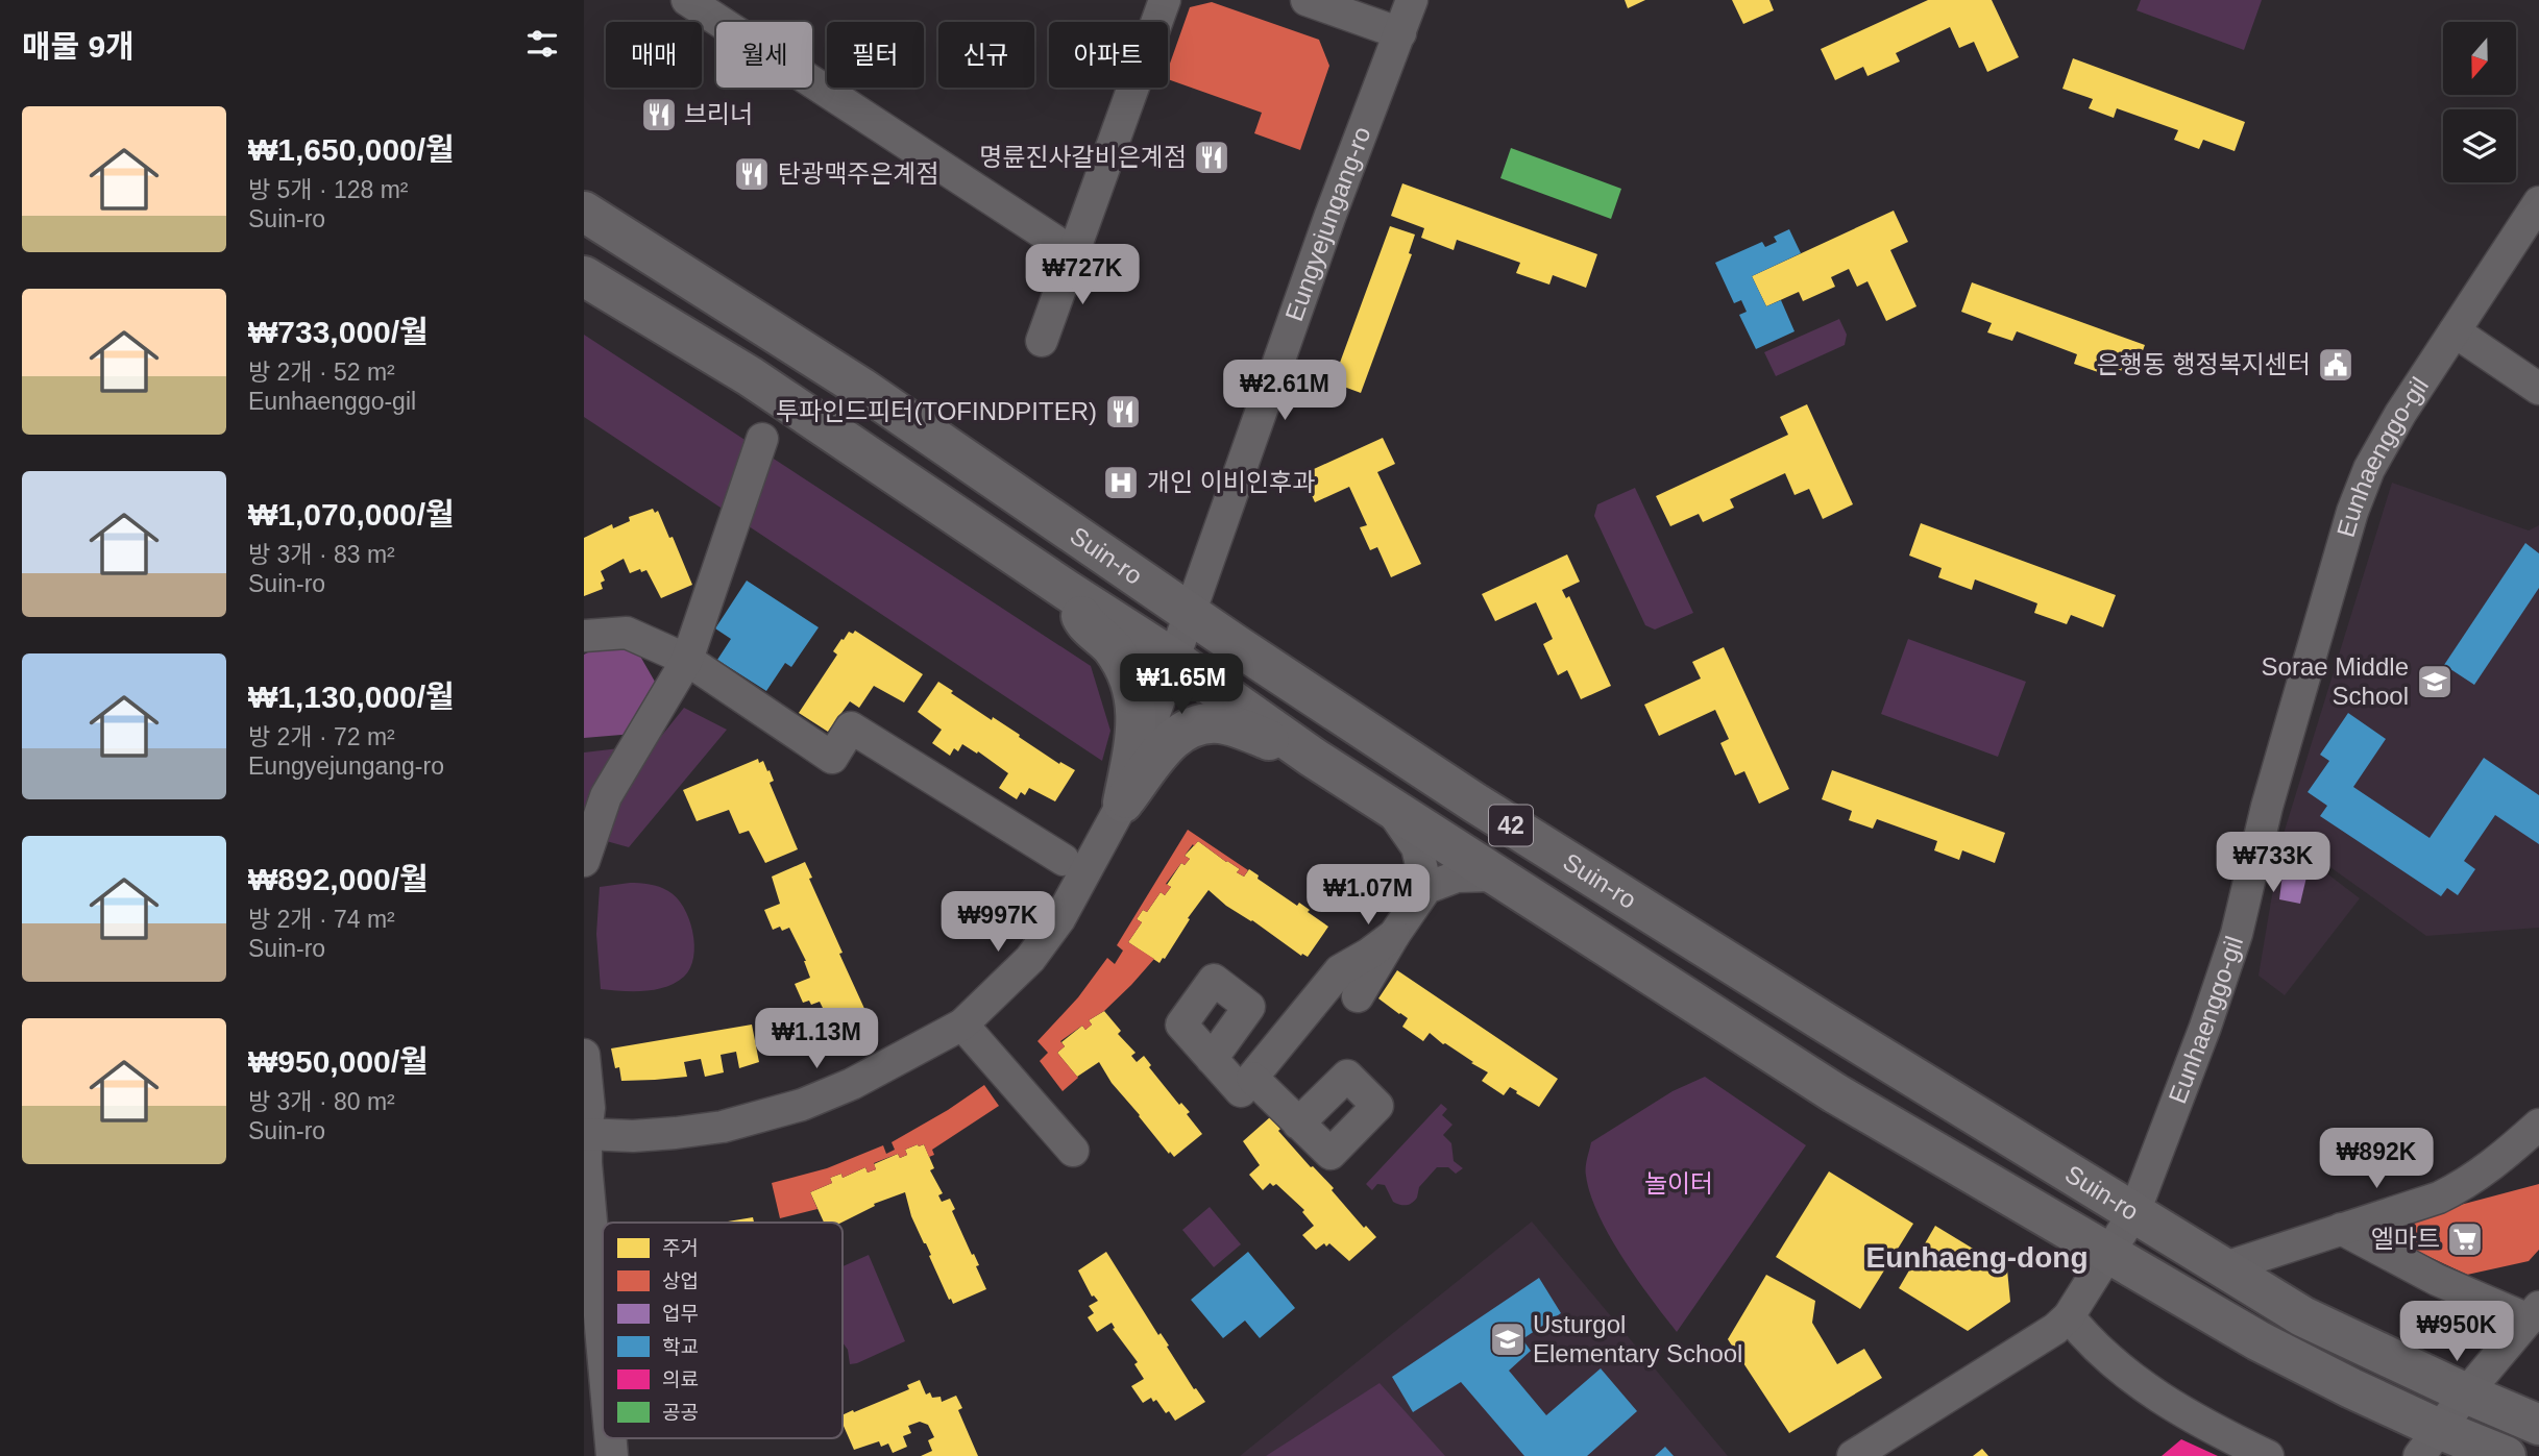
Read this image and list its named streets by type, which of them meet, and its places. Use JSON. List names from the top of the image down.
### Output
{
  "streets": {
    "main road": ["Suin-ro", "42"],
    "street": ["Eungyejungang-ro", "Eunhaenggo-gil"]
  },
  "crossings": [
    ["Eungyejungang-ro", "Suin-ro"],
    ["Eunhaenggo-gil", "Suin-ro"]
  ],
  "districts": ["Eunhaeng-dong"],
  "parks": ["놀이터"],
  "places": {
    "restaurant": [
      "브리너",
      "명륜진사갈비은계점",
      "탄광맥주은계점",
      "투파인드피터(TOFINDPITER)"
    ],
    "public building": ["은행동 행정복지센터"],
    "hospital": ["개인 이비인후과"],
    "school or university": ["Sorae Middle School", "Usturgol Elementary School"],
    "supermarket": ["엘마트"]
  },
  "legend": [
    "주거",
    "상업",
    "업무",
    "학교",
    "의료",
    "공공"
  ],
  "north": "bottom",
  "page": {
    "heading": "매물 9개",
    "chip": [
      "매매",
      "월세",
      "필터",
      "신규",
      "아파트"
    ],
    "list": [
      {
        "name": "₩1,650,000/월",
        "note": "방 5개 · 128 m² · Suin-ro"
      },
      {
        "name": "₩733,000/월",
        "note": "방 2개 · 52 m² · Eunhaenggo-gil"
      },
      {
        "name": "₩1,070,000/월",
        "note": "방 3개 · 83 m² · Suin-ro"
      },
      {
        "name": "₩1,130,000/월",
        "note": "방 2개 · 72 m² · Eungyejungang-ro"
      },
      {
        "name": "₩892,000/월",
        "note": "방 2개 · 74 m² · Suin-ro"
      },
      {
        "name": "₩950,000/월",
        "note": "방 3개 · 80 m² · Suin-ro"
      }
    ],
    "price": [
      "₩727K",
      "₩2.61M",
      "₩1.65M",
      "₩733K",
      "₩1.07M",
      "₩997K",
      "₩1.13M",
      "₩892K",
      "₩950K"
    ]
  }
}
